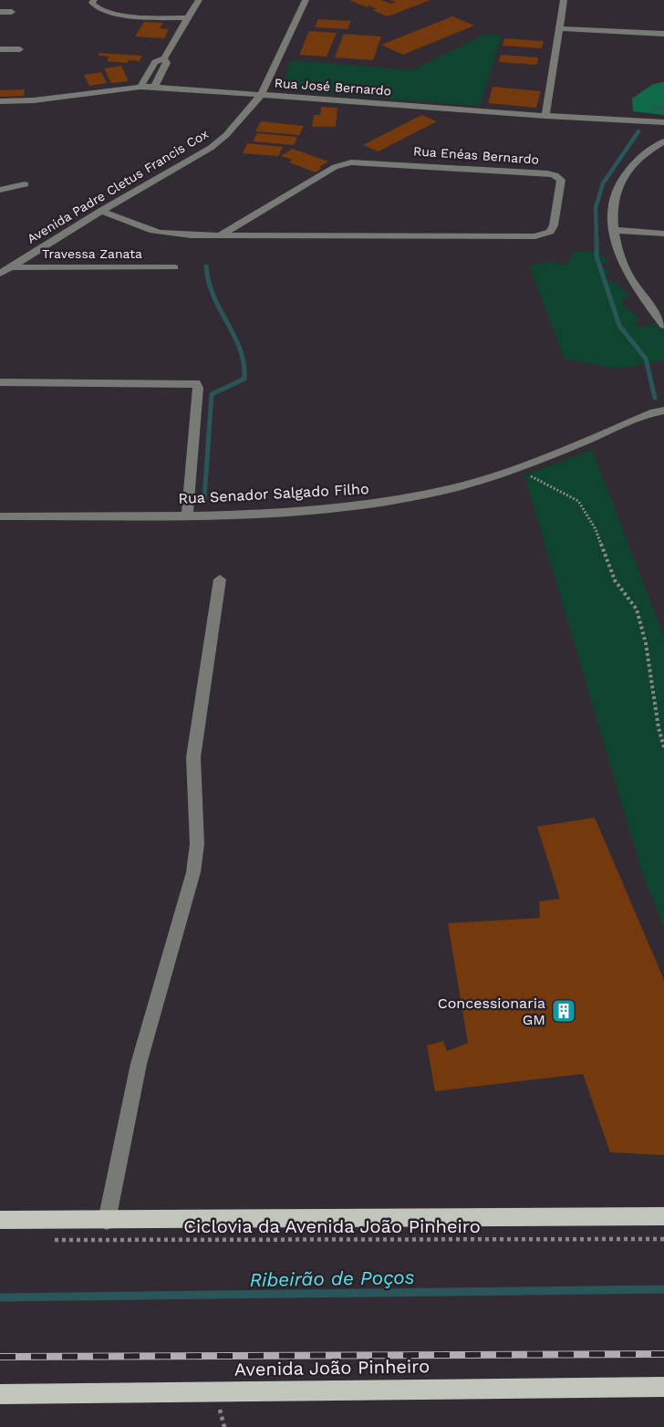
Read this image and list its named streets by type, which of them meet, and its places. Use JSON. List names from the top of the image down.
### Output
{
  "streets": {
    "main road": ["Avenida João Pinheiro"],
    "street": [
      "Rua José Bernardo",
      "Rua Enéas Bernardo",
      "Avenida Padre Cletus Francis Cox",
      "Travessa Zanata",
      "Rua Senador Salgado Filho"
    ],
    "path": ["Ciclovia da Avenida João Pinheiro"]
  },
  "crossings": [
    ["Rua José Bernardo", "Avenida Padre Cletus Francis Cox"],
    ["Rua Enéas Bernardo", "Avenida Padre Cletus Francis Cox"],
    ["Avenida Padre Cletus Francis Cox", "Travessa Zanata"]
  ],
  "water": ["Ribeirão de Poços"],
  "places": {
    "building": ["Concessionaria GM"]
  }
}
